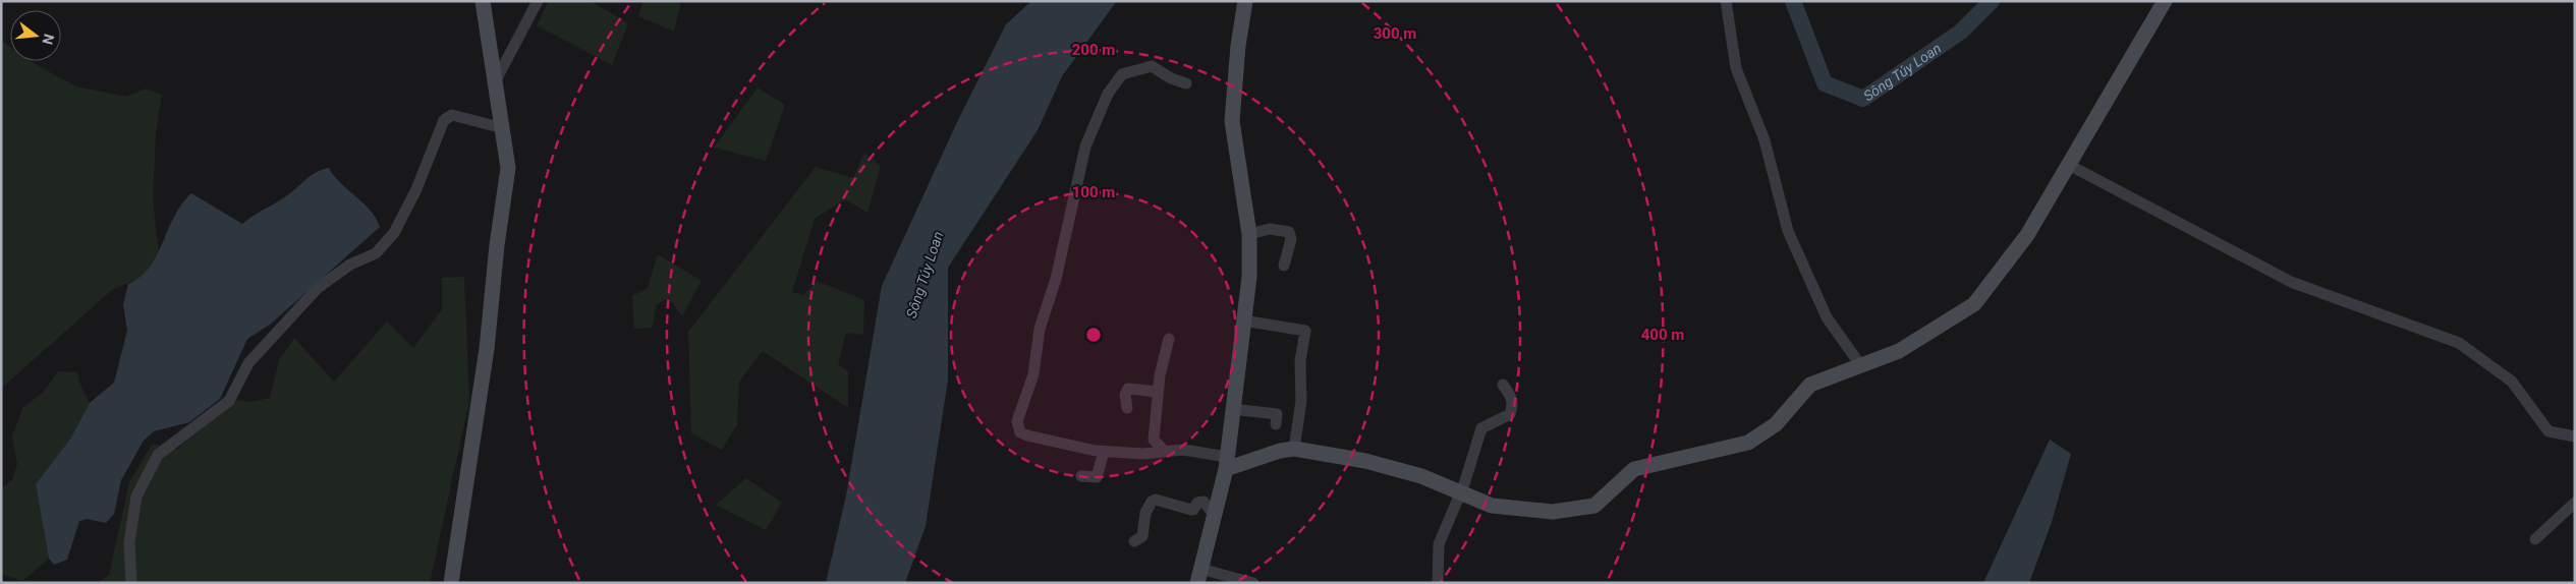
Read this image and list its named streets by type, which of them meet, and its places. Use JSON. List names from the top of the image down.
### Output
{
  "water": ["Sông Túy Loan"],
  "north": "right",
  "rings": [
    "300 m",
    "200 m",
    "100 m",
    "400 m"
  ]
}
